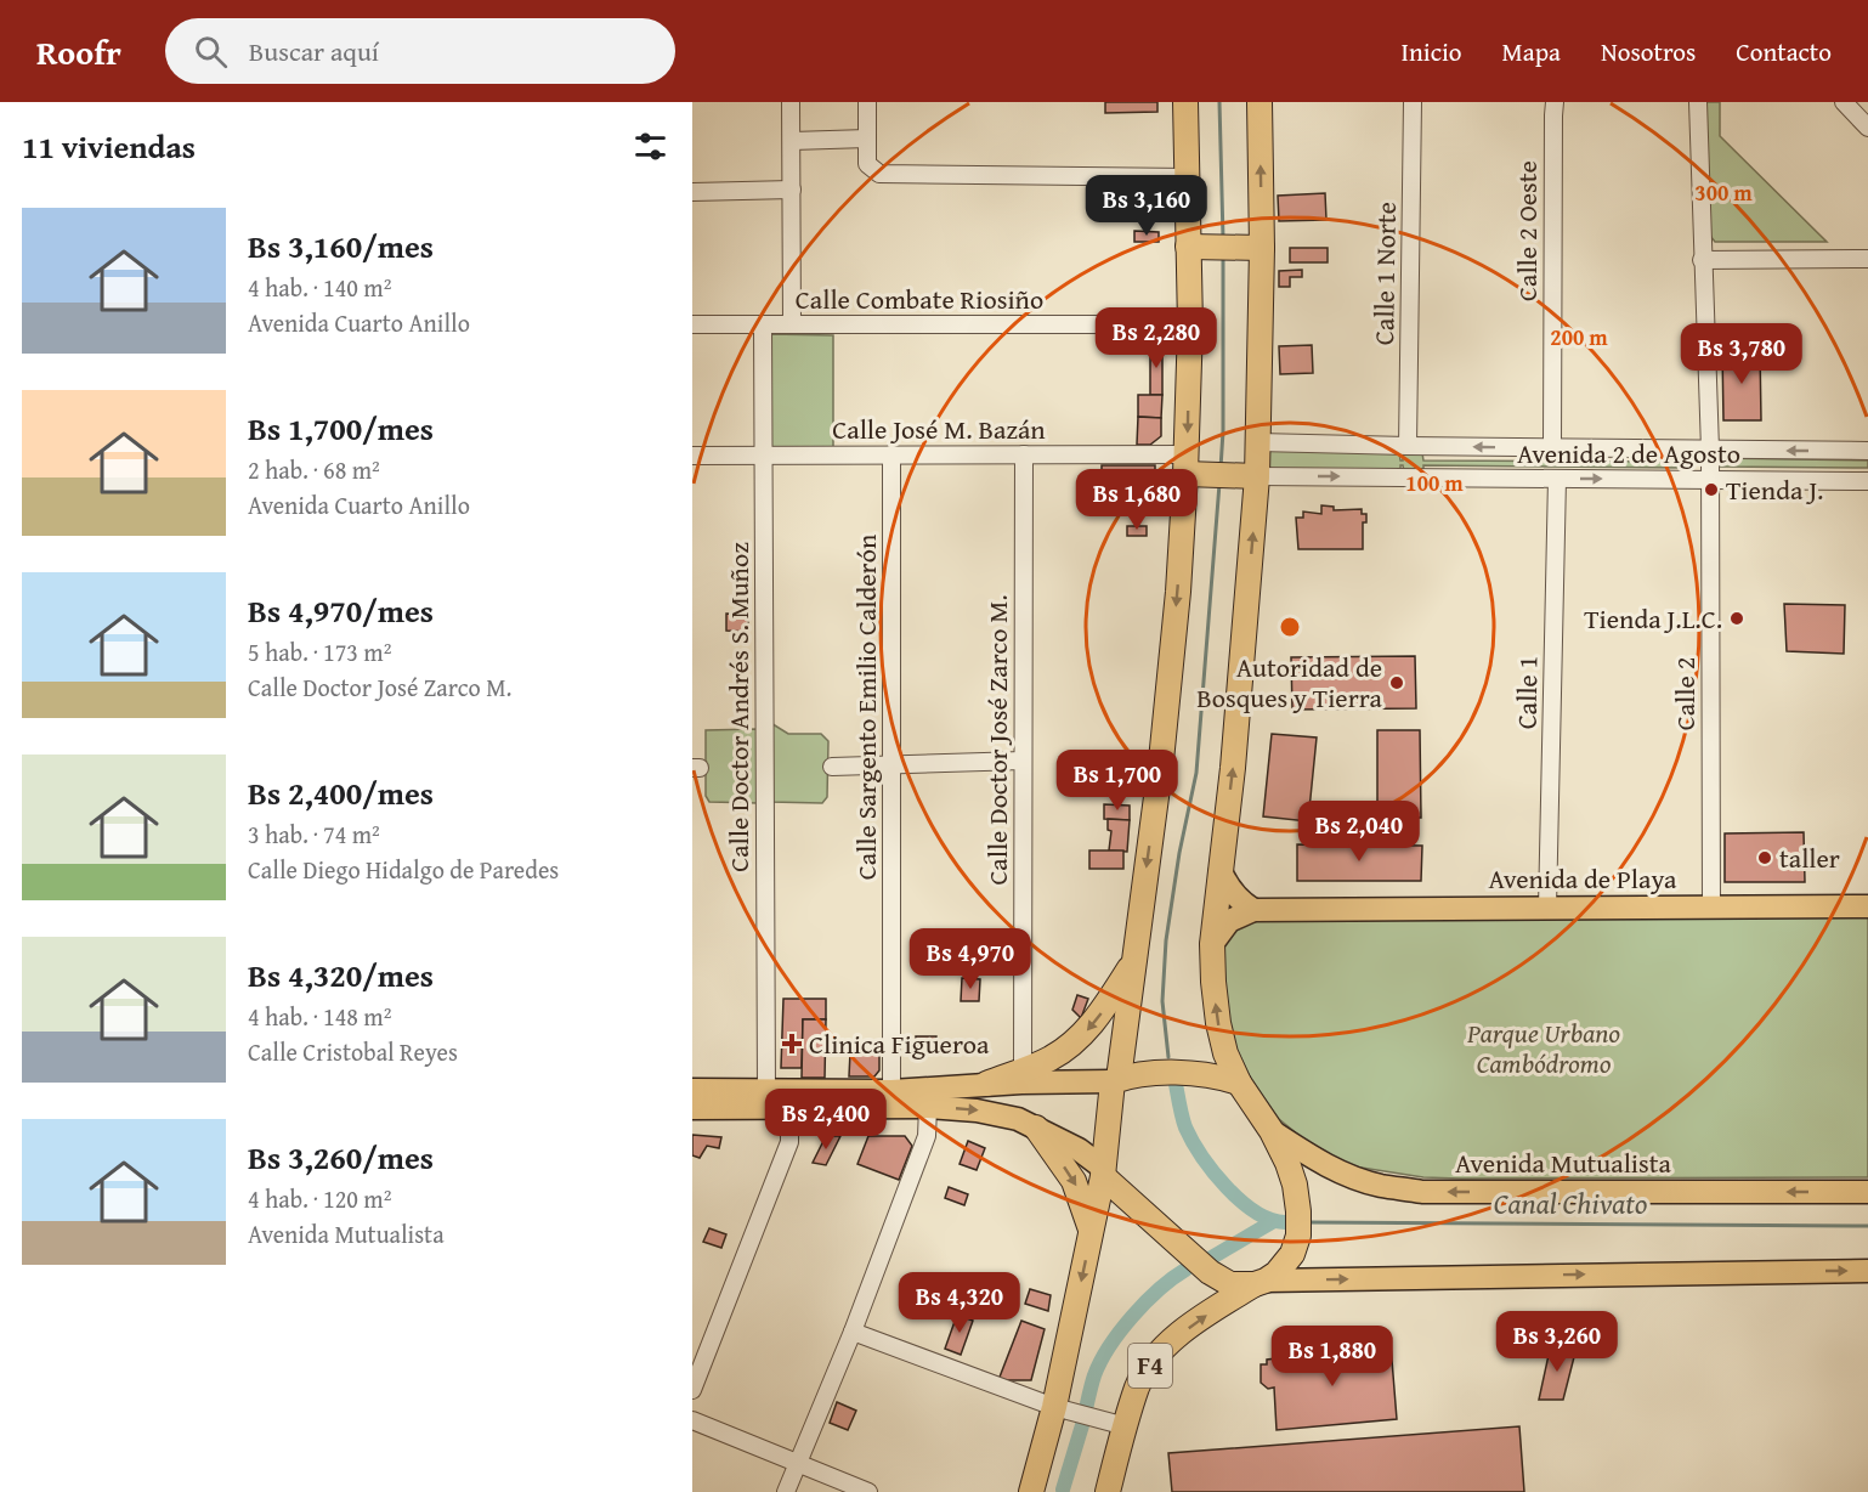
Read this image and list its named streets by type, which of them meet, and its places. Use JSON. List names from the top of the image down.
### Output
{
  "streets": {
    "highway": ["F4"],
    "main road": ["Avenida de Playa", "Avenida Mutualista"],
    "street": [
      "Calle 2 Oeste",
      "Calle 1 Norte",
      "Calle Combate Riosiño",
      "Calle José M. Bazán",
      "Avenida 2 de Agosto",
      "Calle 1",
      "Calle 2",
      "Calle Doctor Andrés S. Muñoz",
      "Calle Sargento Emilio Calderón",
      "Calle Doctor José Zarco M."
    ]
  },
  "crossings": [
    ["Calle 2 Oeste", "Avenida 2 de Agosto"],
    ["Calle 1 Norte", "Avenida 2 de Agosto"],
    ["Calle Combate Riosiño", "Calle Doctor Andrés S. Muñoz"],
    ["Calle José M. Bazán", "Calle Doctor Andrés S. Muñoz"],
    ["Calle José M. Bazán", "Calle Sargento Emilio Calderón"],
    ["Calle José M. Bazán", "Calle Doctor José Zarco M."],
    ["Avenida 2 de Agosto", "Calle 1"],
    ["Avenida 2 de Agosto", "Calle 2"],
    ["Avenida 2 de Agosto", "F4"],
    ["Calle 1", "Avenida de Playa"],
    ["Calle 2", "Avenida de Playa"],
    ["Avenida Mutualista", "F4"]
  ],
  "water": ["Canal Chivato"],
  "parks": ["Parque Urbano Cambódromo"],
  "places": {
    "other": [
      "Tienda J.",
      "Tienda J.L.C.",
      "Autoridad de Bosques y Tierra",
      "taller"
    ],
    "health": ["Clinica Figueroa"]
  },
  "page": {
    "header": "Roofr",
    "search": "Buscar aquí",
    "nav": [
      "Inicio",
      "Mapa",
      "Nosotros",
      "Contacto"
    ],
    "heading": "11 viviendas",
    "price": [
      "Bs 3,160",
      "Bs 2,280",
      "Bs 3,780",
      "Bs 1,680",
      "Bs 1,700",
      "Bs 2,040",
      "Bs 4,970",
      "Bs 2,400",
      "Bs 4,320",
      "Bs 3,260",
      "Bs 1,880"
    ],
    "list": [
      {
        "name": "Bs 3,160/mes",
        "note": "4 hab. · 140 m² · Avenida Cuarto Anillo"
      },
      {
        "name": "Bs 1,700/mes",
        "note": "2 hab. · 68 m² · Avenida Cuarto Anillo"
      },
      {
        "name": "Bs 4,970/mes",
        "note": "5 hab. · 173 m² · Calle Doctor José Zarco M."
      },
      {
        "name": "Bs 2,400/mes",
        "note": "3 hab. · 74 m² · Calle Diego Hidalgo de Paredes"
      },
      {
        "name": "Bs 4,320/mes",
        "note": "4 hab. · 148 m² · Calle Cristobal Reyes"
      },
      {
        "name": "Bs 3,260/mes",
        "note": "4 hab. · 120 m² · Avenida Mutualista"
      }
    ]
  },
  "rings": ["300 m", "200 m", "100 m"]
}
